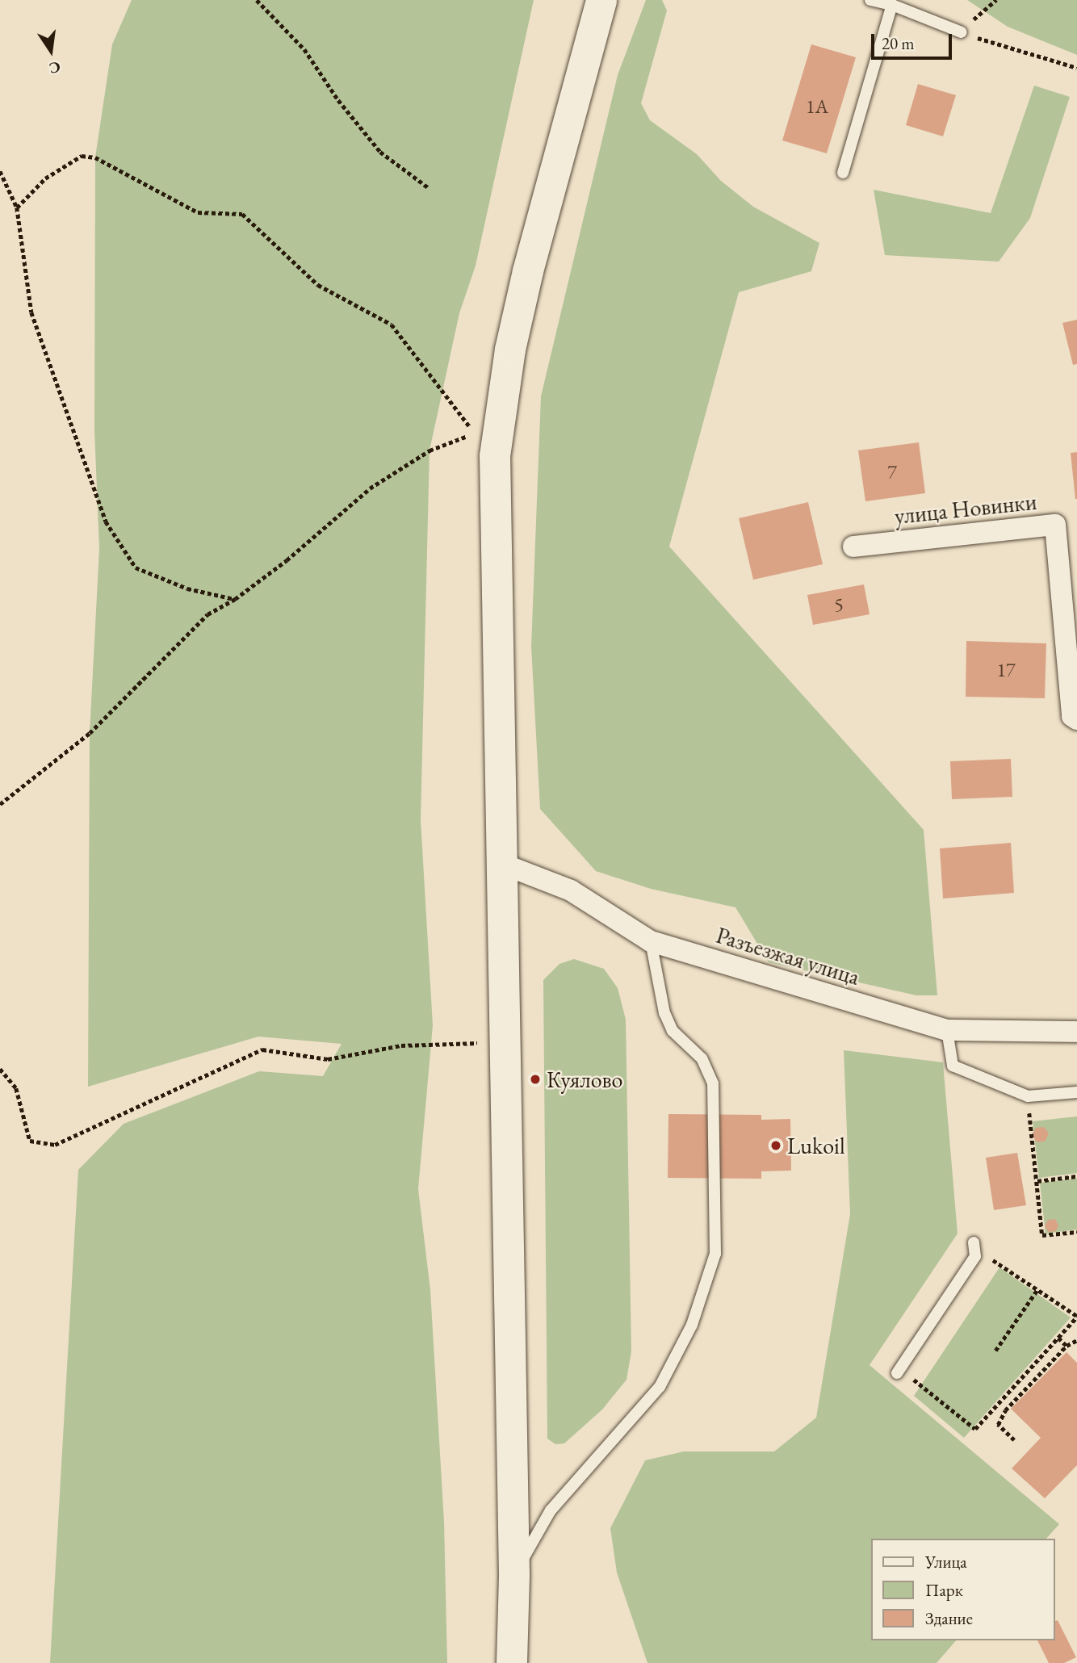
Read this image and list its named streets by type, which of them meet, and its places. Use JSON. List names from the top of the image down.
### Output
{
  "streets": {
    "street": ["улица Новинки", "Разъезжая улица"]
  },
  "places": ["Куялово", "Lukoil"],
  "house_numbers": [
    "1А",
    "7",
    "5",
    "17"
  ],
  "legend": ["Улица", "Парк", "Здание"],
  "scale_bar": "20 m",
  "north": "bottom"
}
